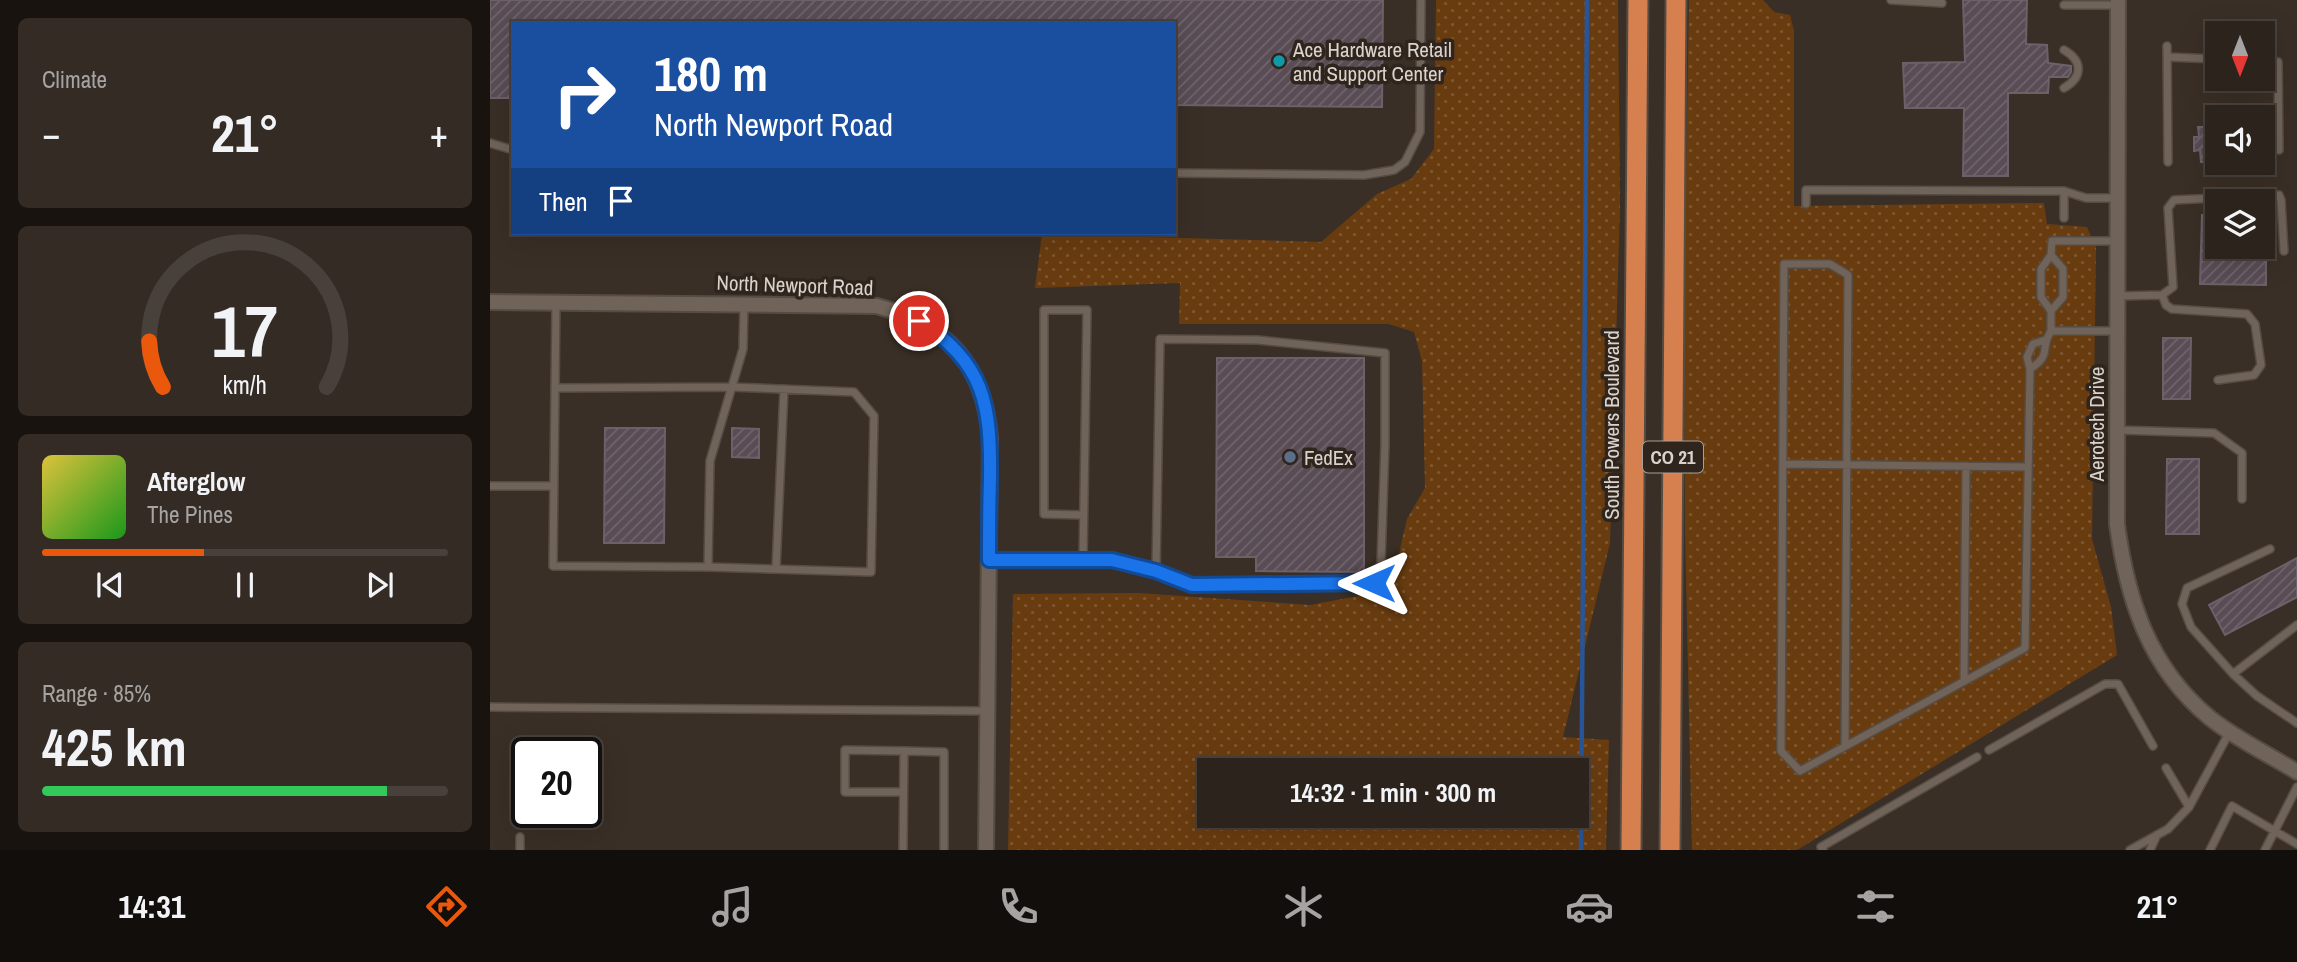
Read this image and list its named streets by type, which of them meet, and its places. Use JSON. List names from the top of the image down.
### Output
{
  "streets": {
    "highway": ["South Powers Boulevard", "CO 21"],
    "street": ["North Newport Road", "Aerotech Drive"]
  },
  "places": ["Ace Hardware Retail and Support Center", "FedEx"],
  "north": "bottom",
  "page": {
    "tile": [
      "Climate",
      ["Range · 85%", "425 km"]
    ],
    "turn": ["180 m", "North Newport Road"],
    "heat": ["−", "21°", "+"],
    "then": "Then",
    "song": ["Afterglow", "The Pines"],
    "limit": "20",
    "trip": "14:32 · 1 min · 300 m",
    "tabs": ["14:31", "21°"],
    "gauge": ["17", "km/h"]
  }
}
